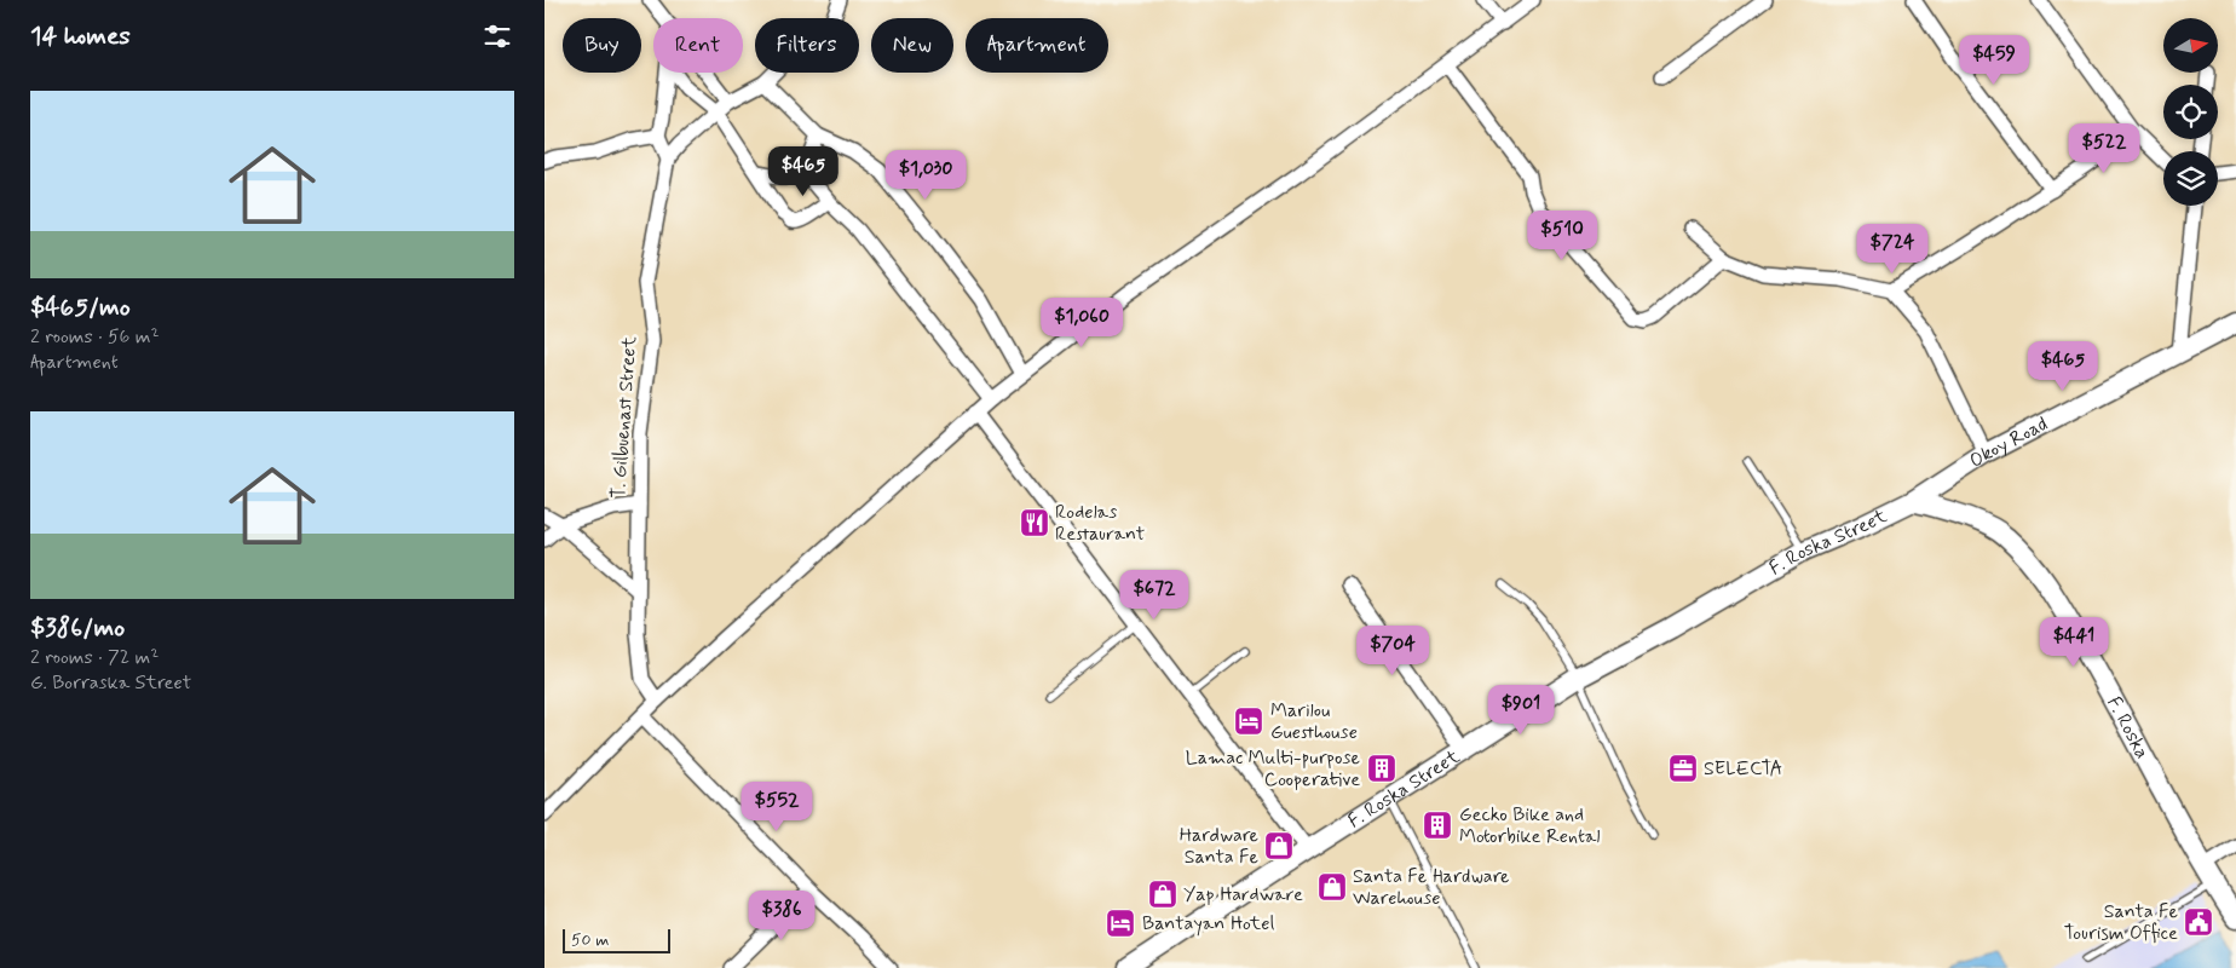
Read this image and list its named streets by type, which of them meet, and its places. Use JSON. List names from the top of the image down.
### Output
{
  "streets": {
    "main road": ["Okoy Road", "F. Roska Street", "F. Roska"],
    "street": ["T. Gilbuenast Street"]
  },
  "crossings": [
    ["Okoy Road", "F. Roska Street"],
    ["Okoy Road", "F. Roska"],
    ["F. Roska Street", "F. Roska"]
  ],
  "places": {
    "restaurant": ["Rodelas Restaurant"],
    "hotel": ["Marilou Guesthouse", "Bantayan Hotel"],
    "building": ["Lamac Multi-purpose Cooperative", "Gecko Bike and Motorbike Rental"],
    "office": ["SELECTA"],
    "shop": ["Hardware Santa Fe", "Santa Fe Hardware Warehouse", "Yap Hardware"],
    "public building": ["Santa Fe Tourism Office"]
  },
  "scale_bar": "50 m",
  "north": "right",
  "page": {
    "heading": "14 homes",
    "chip": [
      "Buy",
      "Rent",
      "Filters",
      "New",
      "Apartment"
    ],
    "price": [
      "$459",
      "$522",
      "$465",
      "$1,030",
      "$510",
      "$724",
      "$1,060",
      "$465",
      "$672",
      "$441",
      "$704",
      "$901",
      "$552",
      "$386"
    ],
    "list": [
      {
        "name": "$465/mo",
        "note": "2 rooms · 56 m² · Apartment"
      },
      {
        "name": "$386/mo",
        "note": "2 rooms · 72 m² · G. Borraska Street"
      }
    ],
    "scale": "50 m"
  }
}
